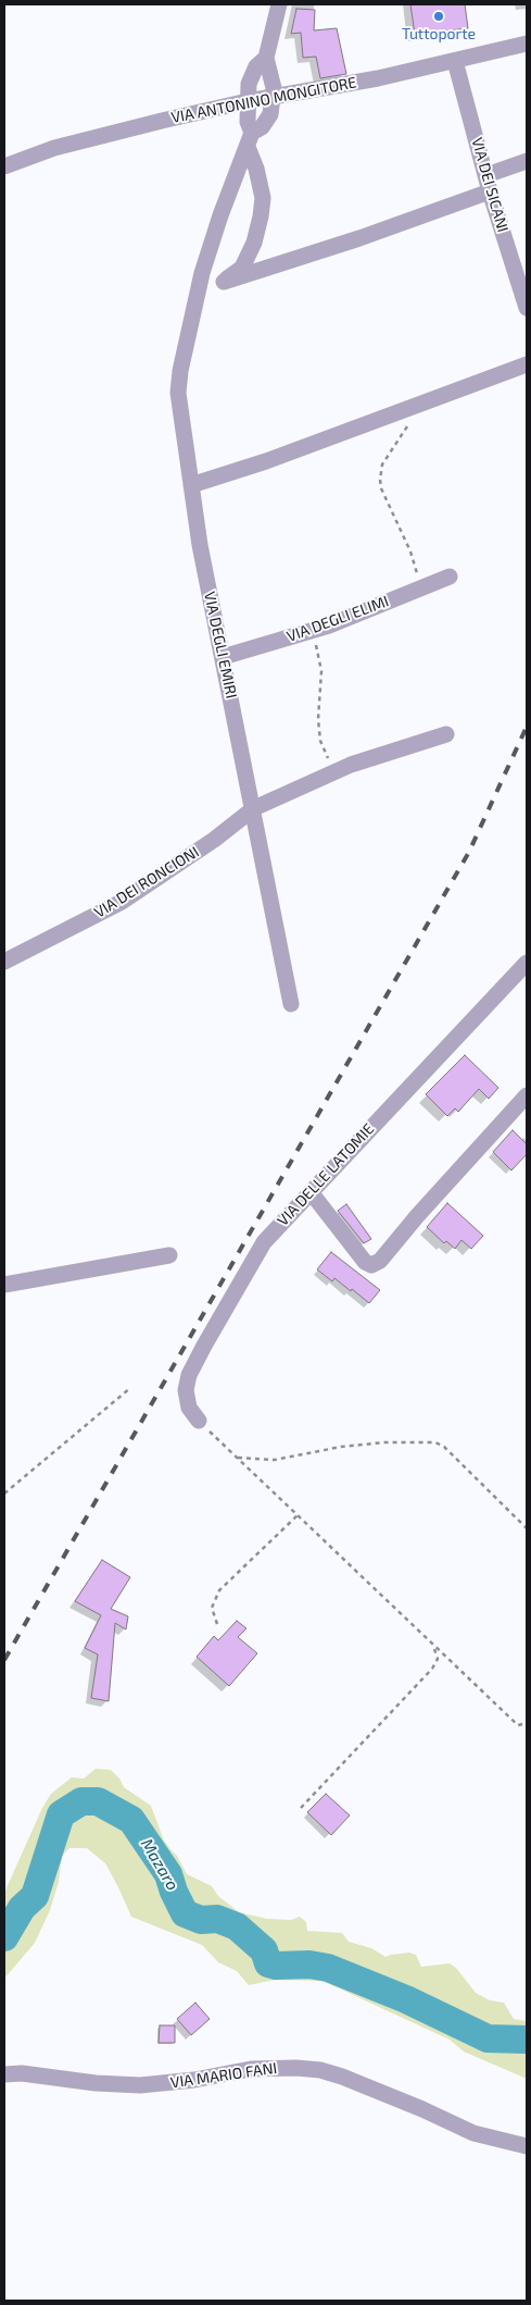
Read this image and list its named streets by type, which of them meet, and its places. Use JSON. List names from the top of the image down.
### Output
{
  "streets": {
    "street": [
      "VIA ANTONINO MONGITORE",
      "VIA DEI SICANI",
      "VIA DEGLI ELIMI",
      "VIA DEGLI EMIRI",
      "VIA DEI RONCIONI",
      "VIA DELLE LATOMIE",
      "VIA MARIO FANI"
    ]
  },
  "crossings": [
    ["VIA ANTONINO MONGITORE", "VIA DEI SICANI"],
    ["VIA ANTONINO MONGITORE", "VIA DEGLI EMIRI"],
    ["VIA DEGLI ELIMI", "VIA DEGLI EMIRI"],
    ["VIA DEGLI EMIRI", "VIA DEI RONCIONI"]
  ],
  "water": ["Mazaro"],
  "places": ["Tuttoporte"]
}
